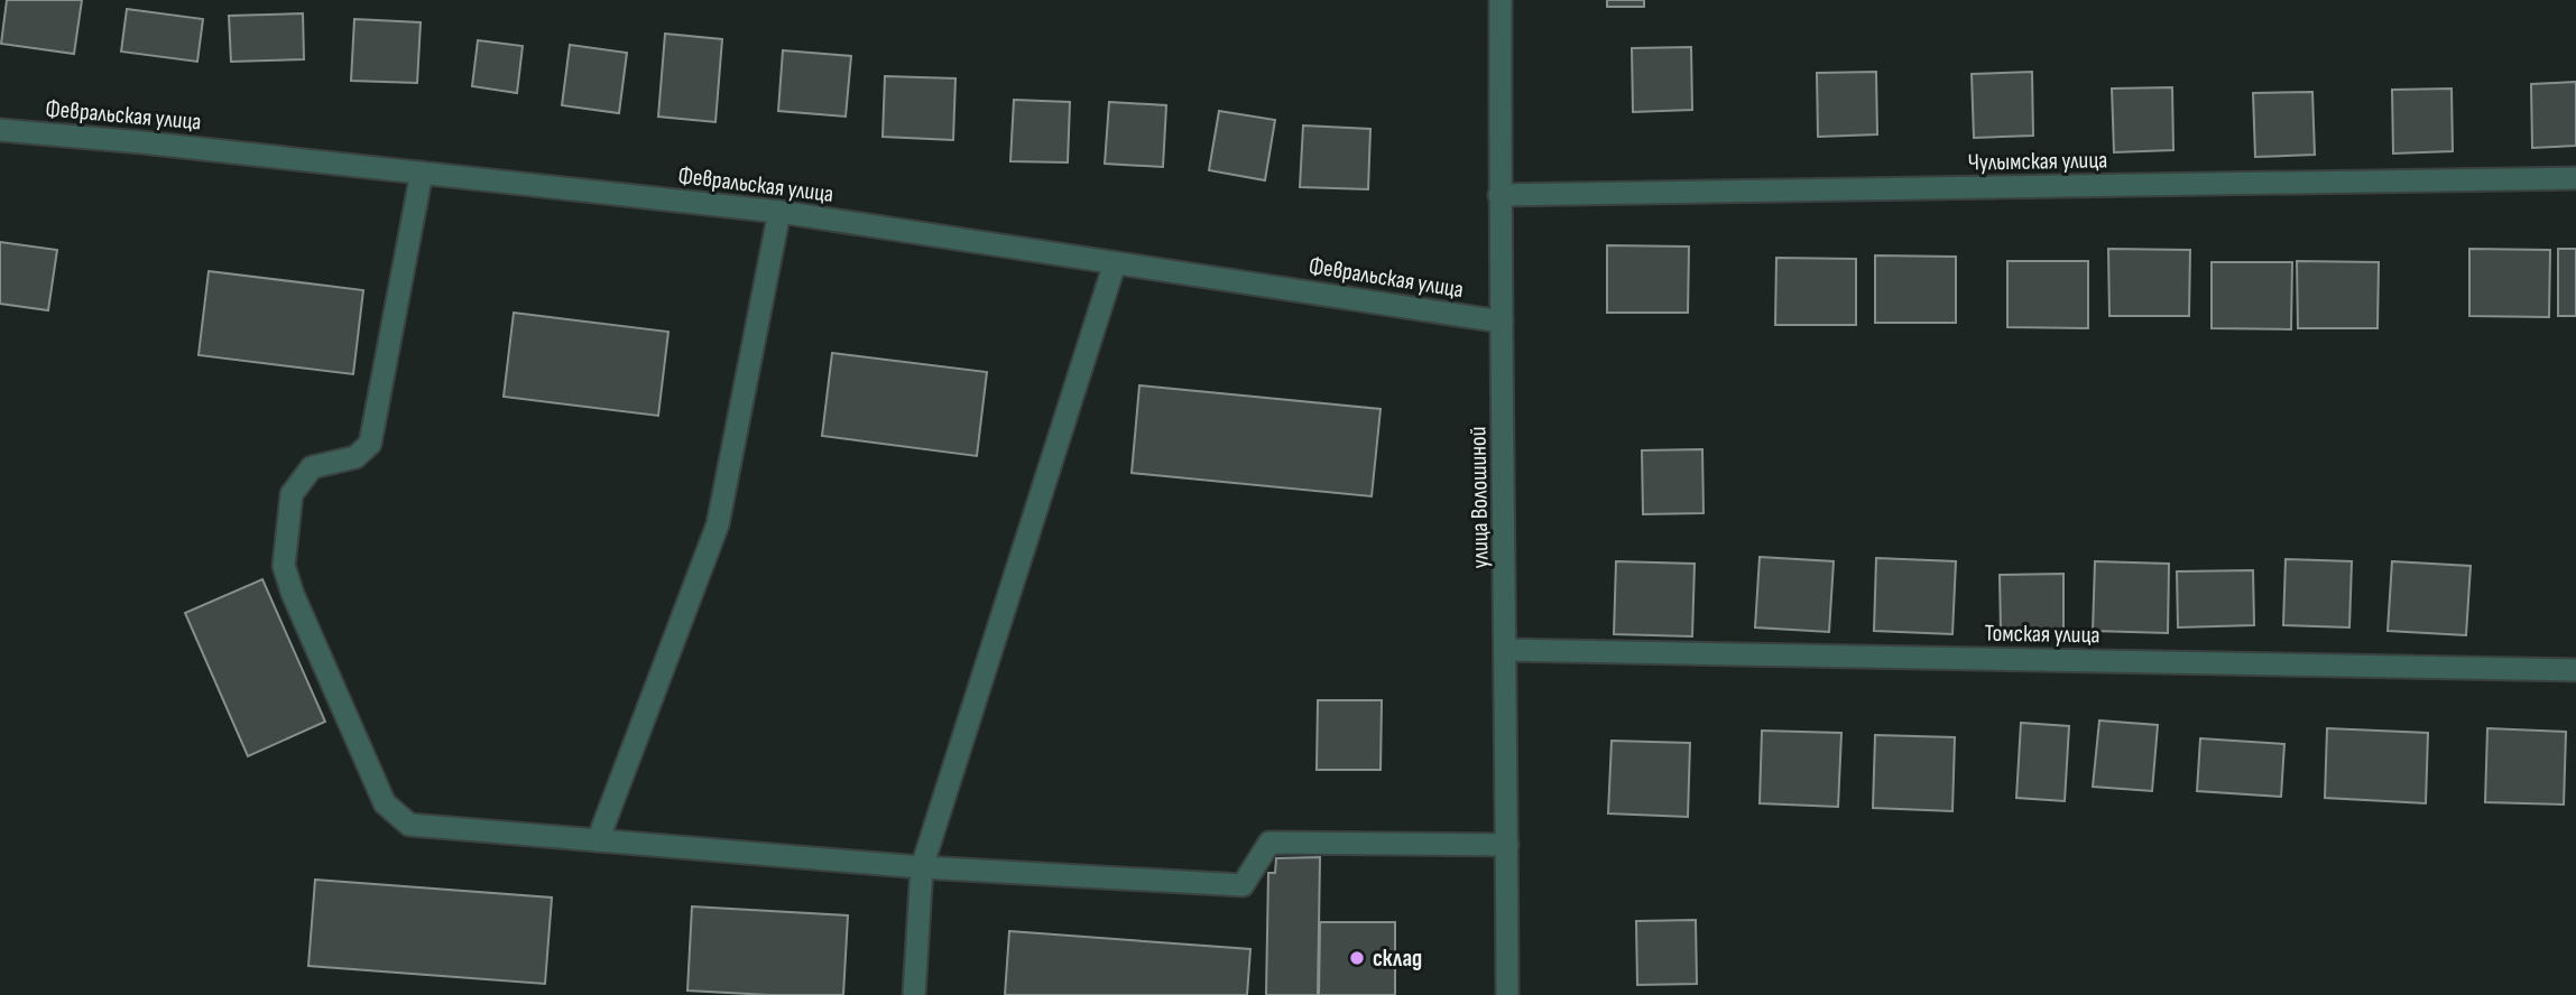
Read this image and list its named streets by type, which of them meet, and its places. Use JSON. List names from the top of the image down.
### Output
{
  "streets": {
    "street": [
      "Февральская улица",
      "Чулымская улица",
      "улица Волошиной",
      "Томская улица"
    ]
  },
  "crossings": [
    ["Февральская улица", "улица Волошиной"],
    ["Чулымская улица", "улица Волошиной"],
    ["улица Волошиной", "Томская улица"]
  ],
  "places": ["склад"]
}
